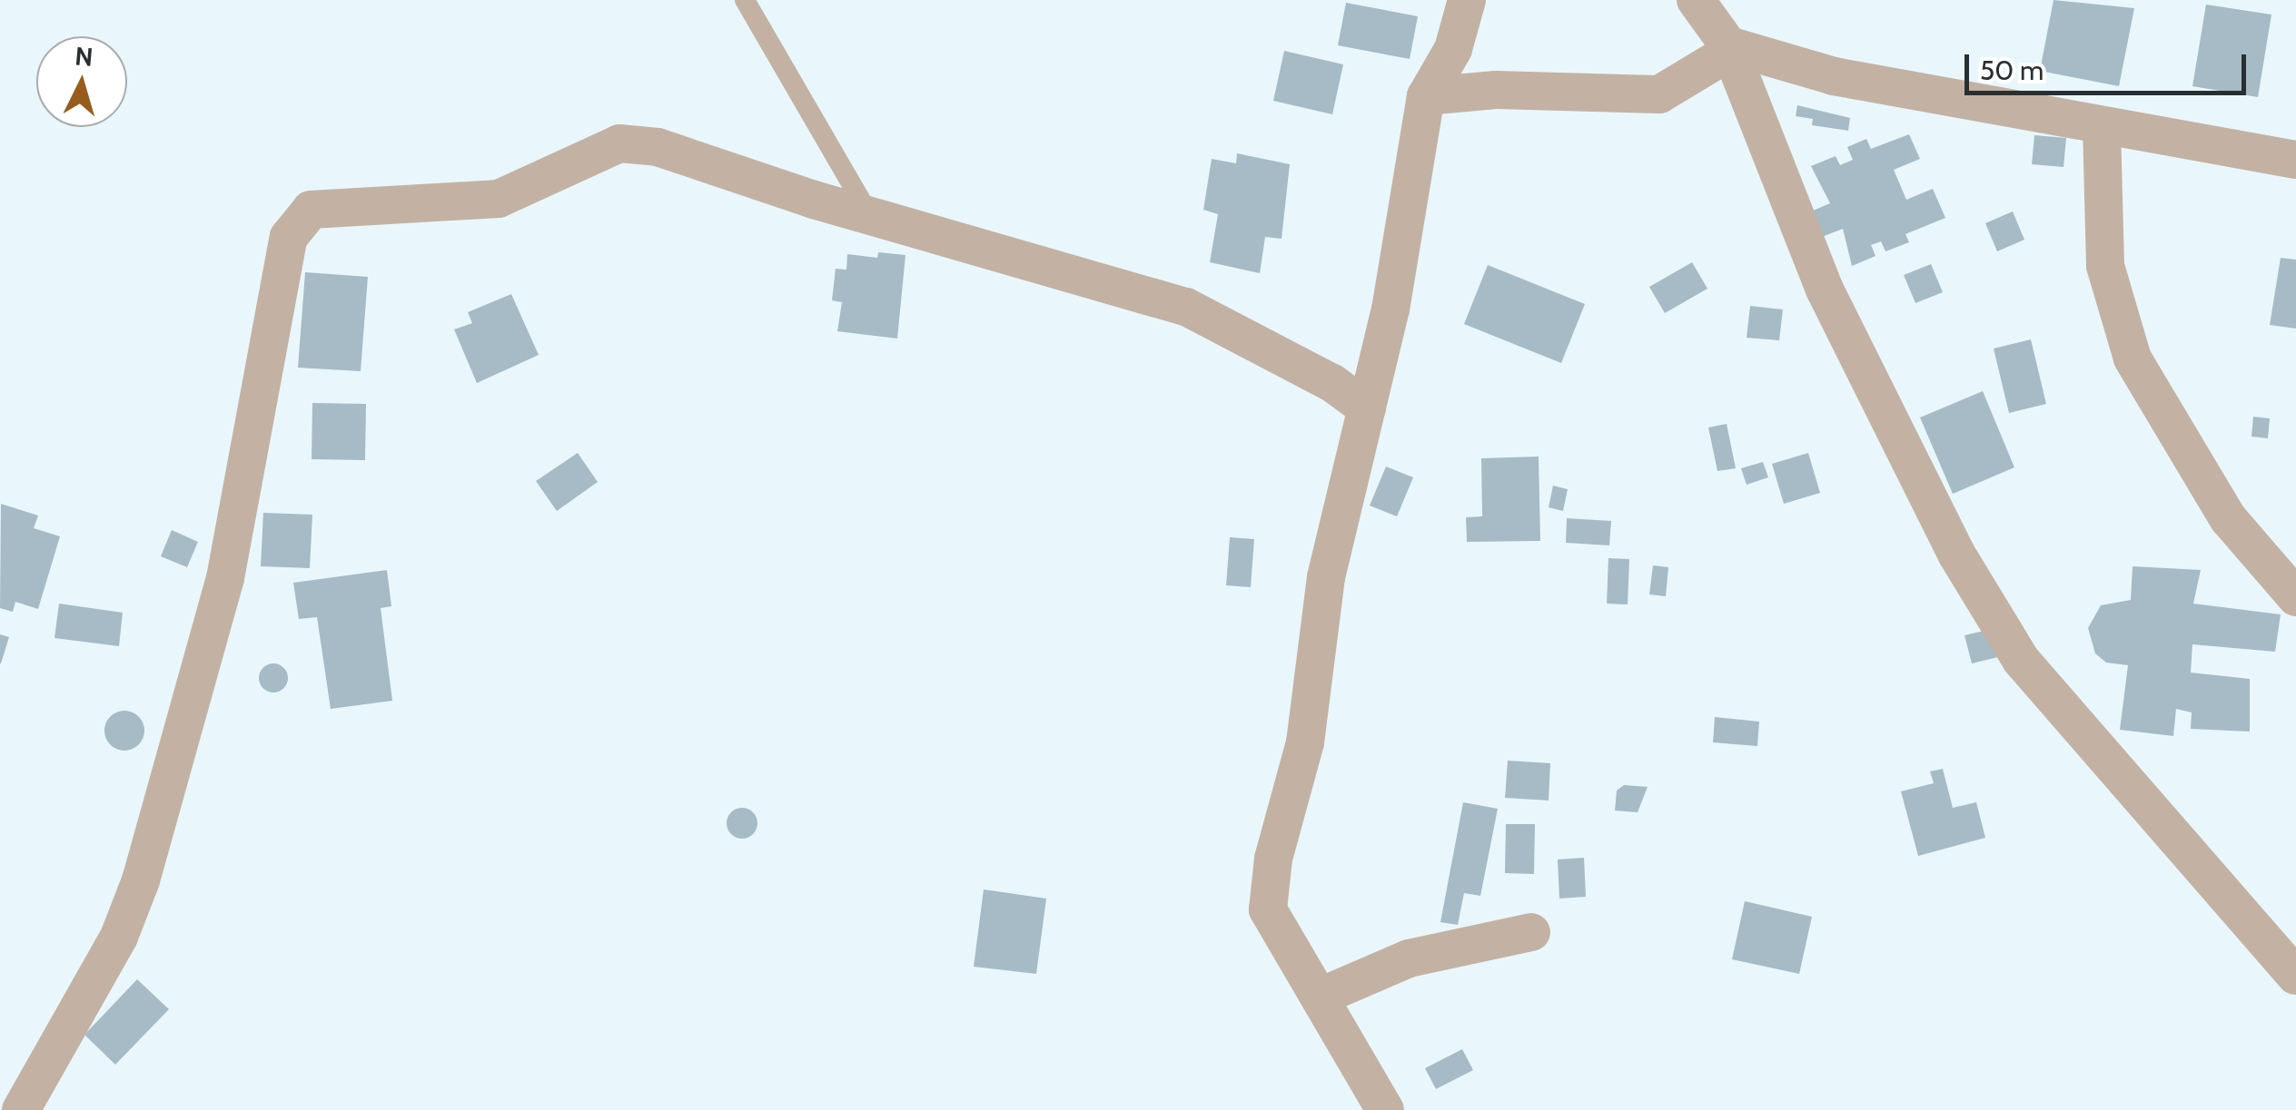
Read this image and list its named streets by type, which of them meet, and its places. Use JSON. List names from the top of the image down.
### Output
{
  "scale_bar": "50 m",
  "north": "top"
}
